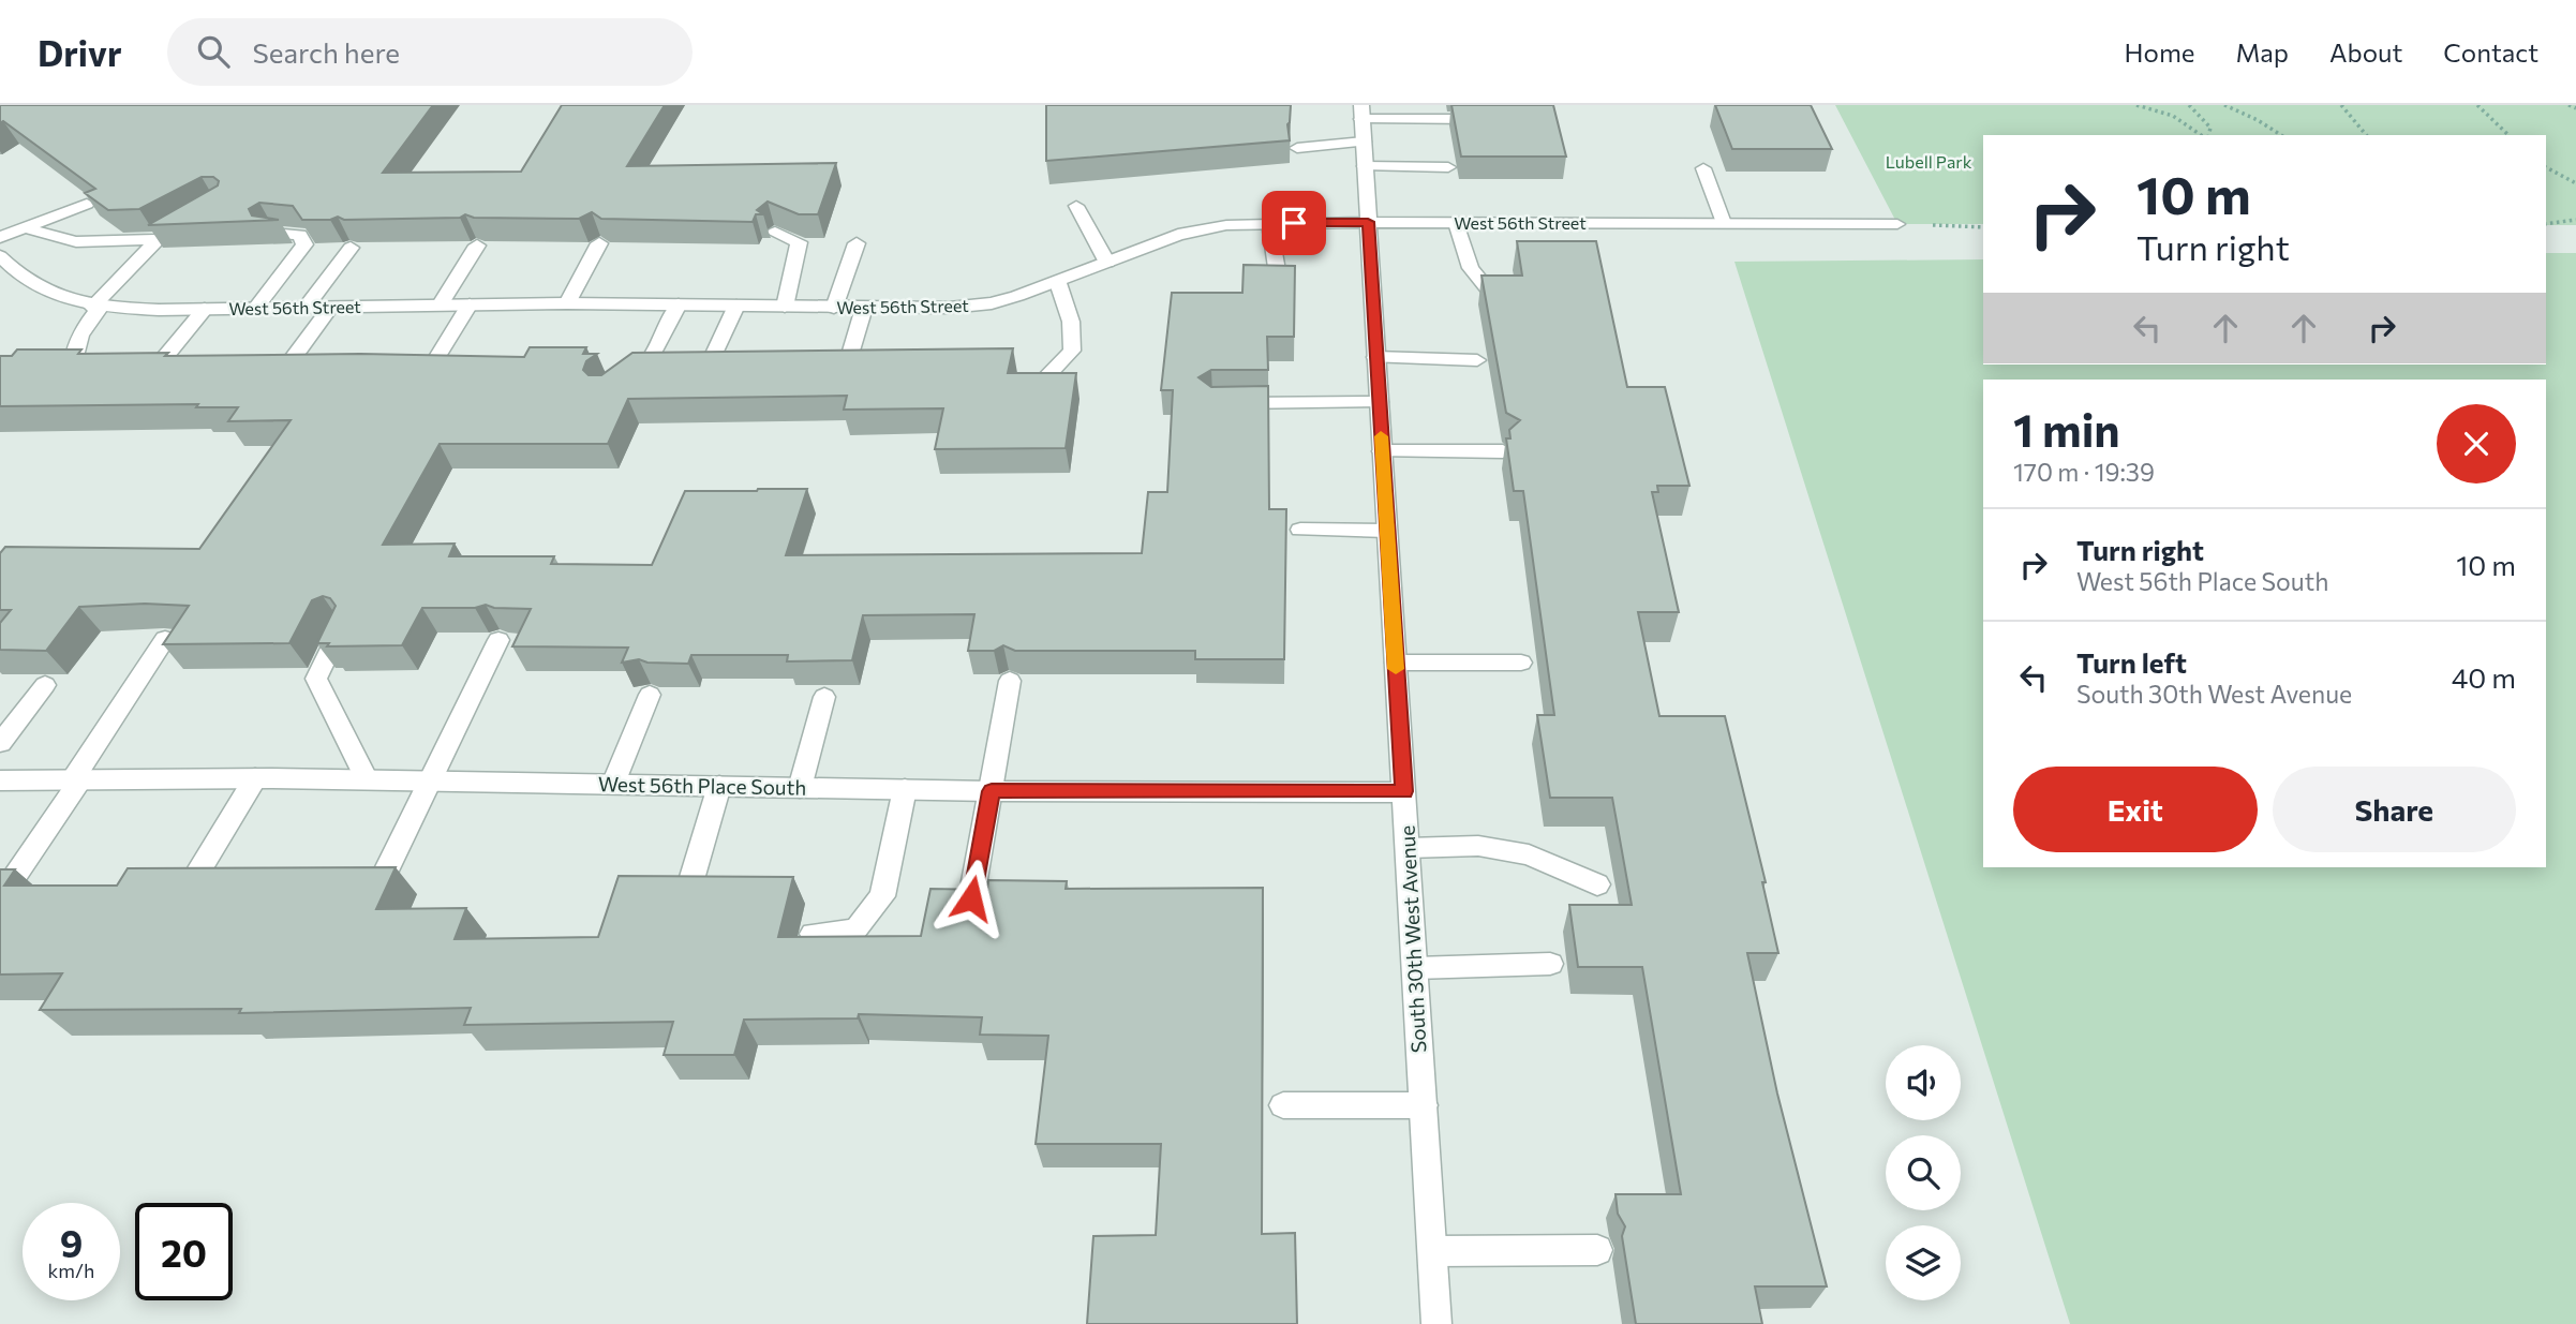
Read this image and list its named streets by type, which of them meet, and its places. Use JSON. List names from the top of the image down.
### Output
{
  "streets": {
    "street": ["West 56th Street", "West 56th Place South", "South 30th West Avenue"]
  },
  "crossings": [
    ["West 56th Street", "South 30th West Avenue"],
    ["West 56th Place South", "South 30th West Avenue"]
  ],
  "parks": ["Lubell Park"],
  "page": {
    "header": "Drivr",
    "search": "Search here",
    "nav": [
      "Home",
      "Map",
      "About",
      "Contact"
    ],
    "turn": ["10 m", "Turn right"],
    "heading": ["1 min", "170 m · 19:39"],
    "list": [
      {
        "name": "Turn right",
        "note": "West 56th Place South",
        "value": "10 m"
      },
      {
        "name": "Turn left",
        "note": "South 30th West Avenue",
        "value": "40 m"
      }
    ],
    "buttons": ["Exit", "Share"],
    "speed": "9 km/h",
    "limit": "20"
  }
}
